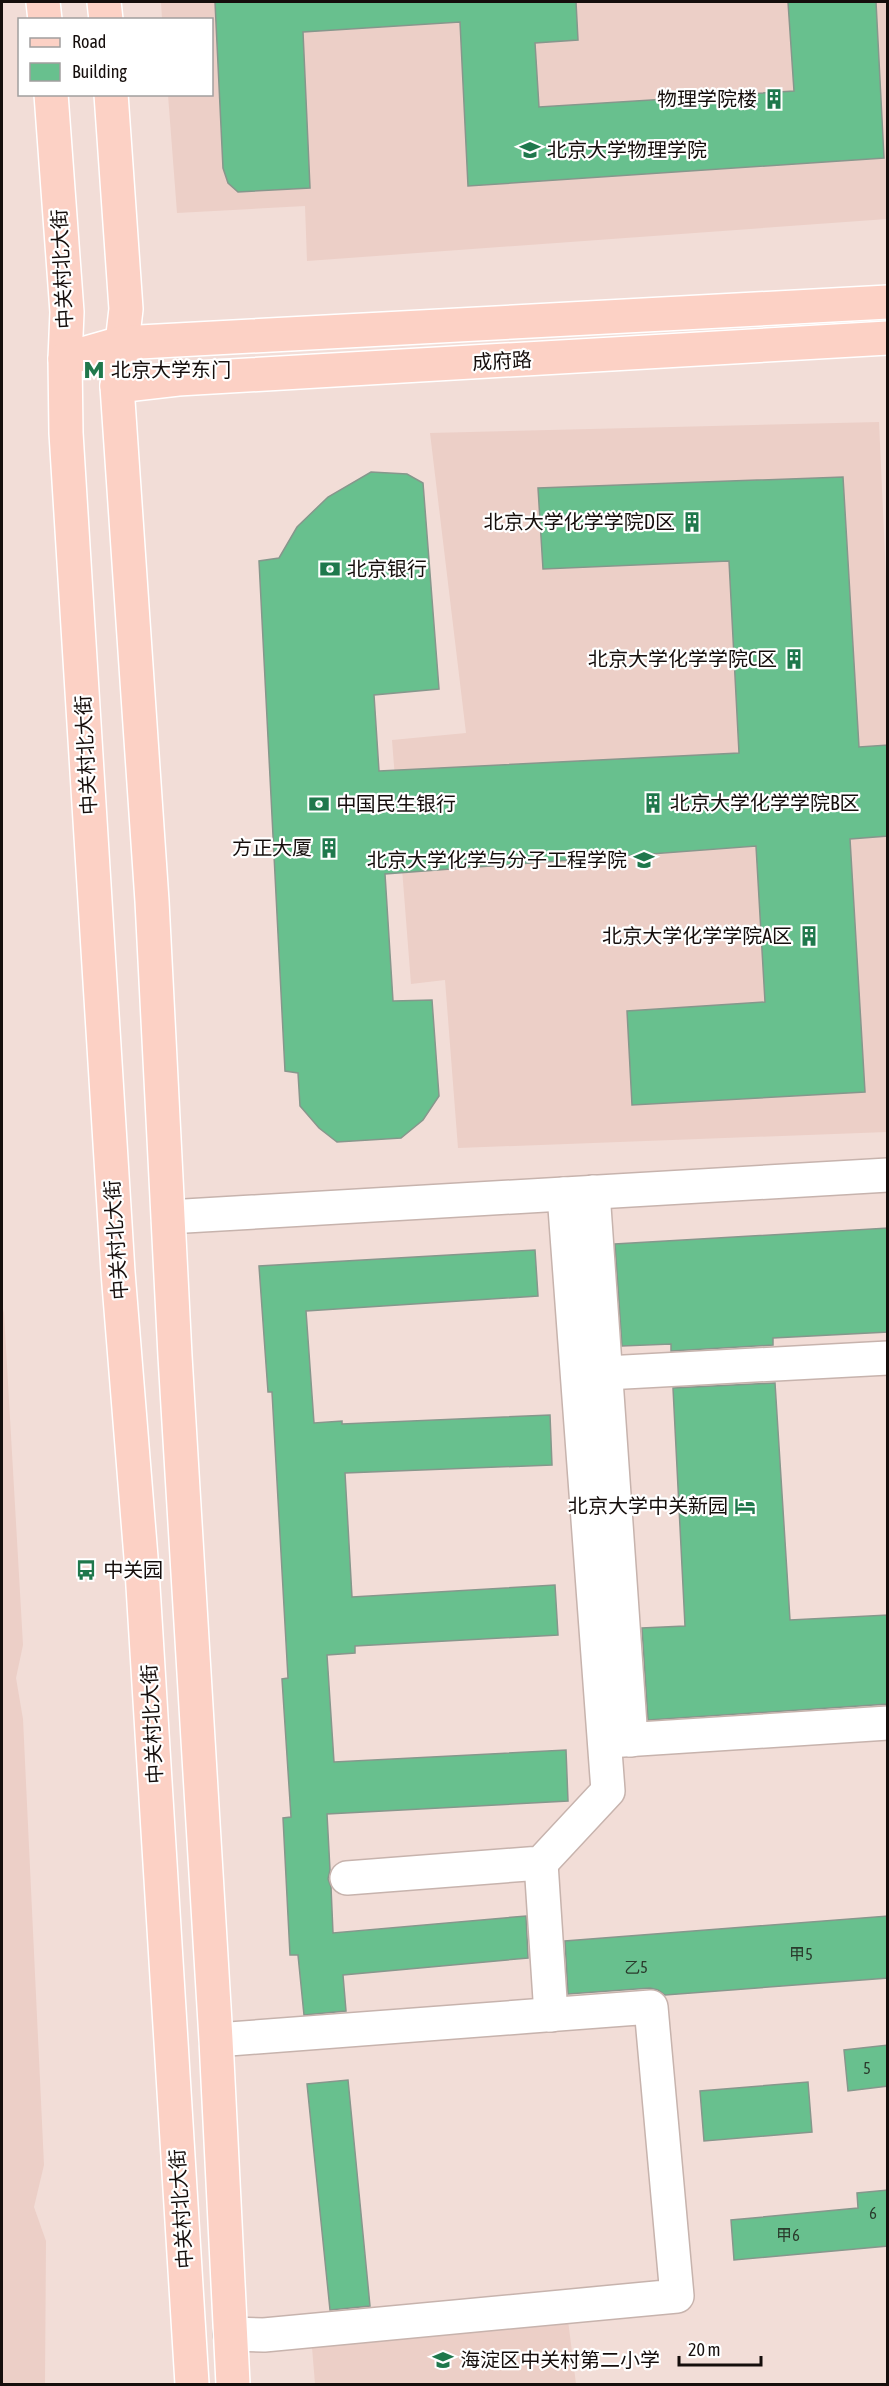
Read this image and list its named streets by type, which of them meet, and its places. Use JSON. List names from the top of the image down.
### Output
{
  "streets": {
    "main road": ["中关村北大街", "成府路"]
  },
  "crossings": [
    ["中关村北大街", "成府路"]
  ],
  "places": {
    "building": [
      "物理学院楼",
      "北京大学化学学院D区",
      "北京大学化学学院C区",
      "北京大学化学学院B区",
      "方正大厦",
      "北京大学化学学院A区"
    ],
    "school or university": ["北京大学物理学院", "北京大学化学与分子工程学院", "海淀区中关村第二小学"],
    "metro station": ["北京大学东门"],
    "bank": ["北京银行", "中国民生银行"],
    "hotel": ["北京大学中关新园"],
    "bus stop": ["中关园"]
  },
  "house_numbers": [
    "甲5",
    "乙5",
    "5",
    "6",
    "甲6"
  ],
  "legend": ["Road", "Building"],
  "scale_bar": "20 m"
}
